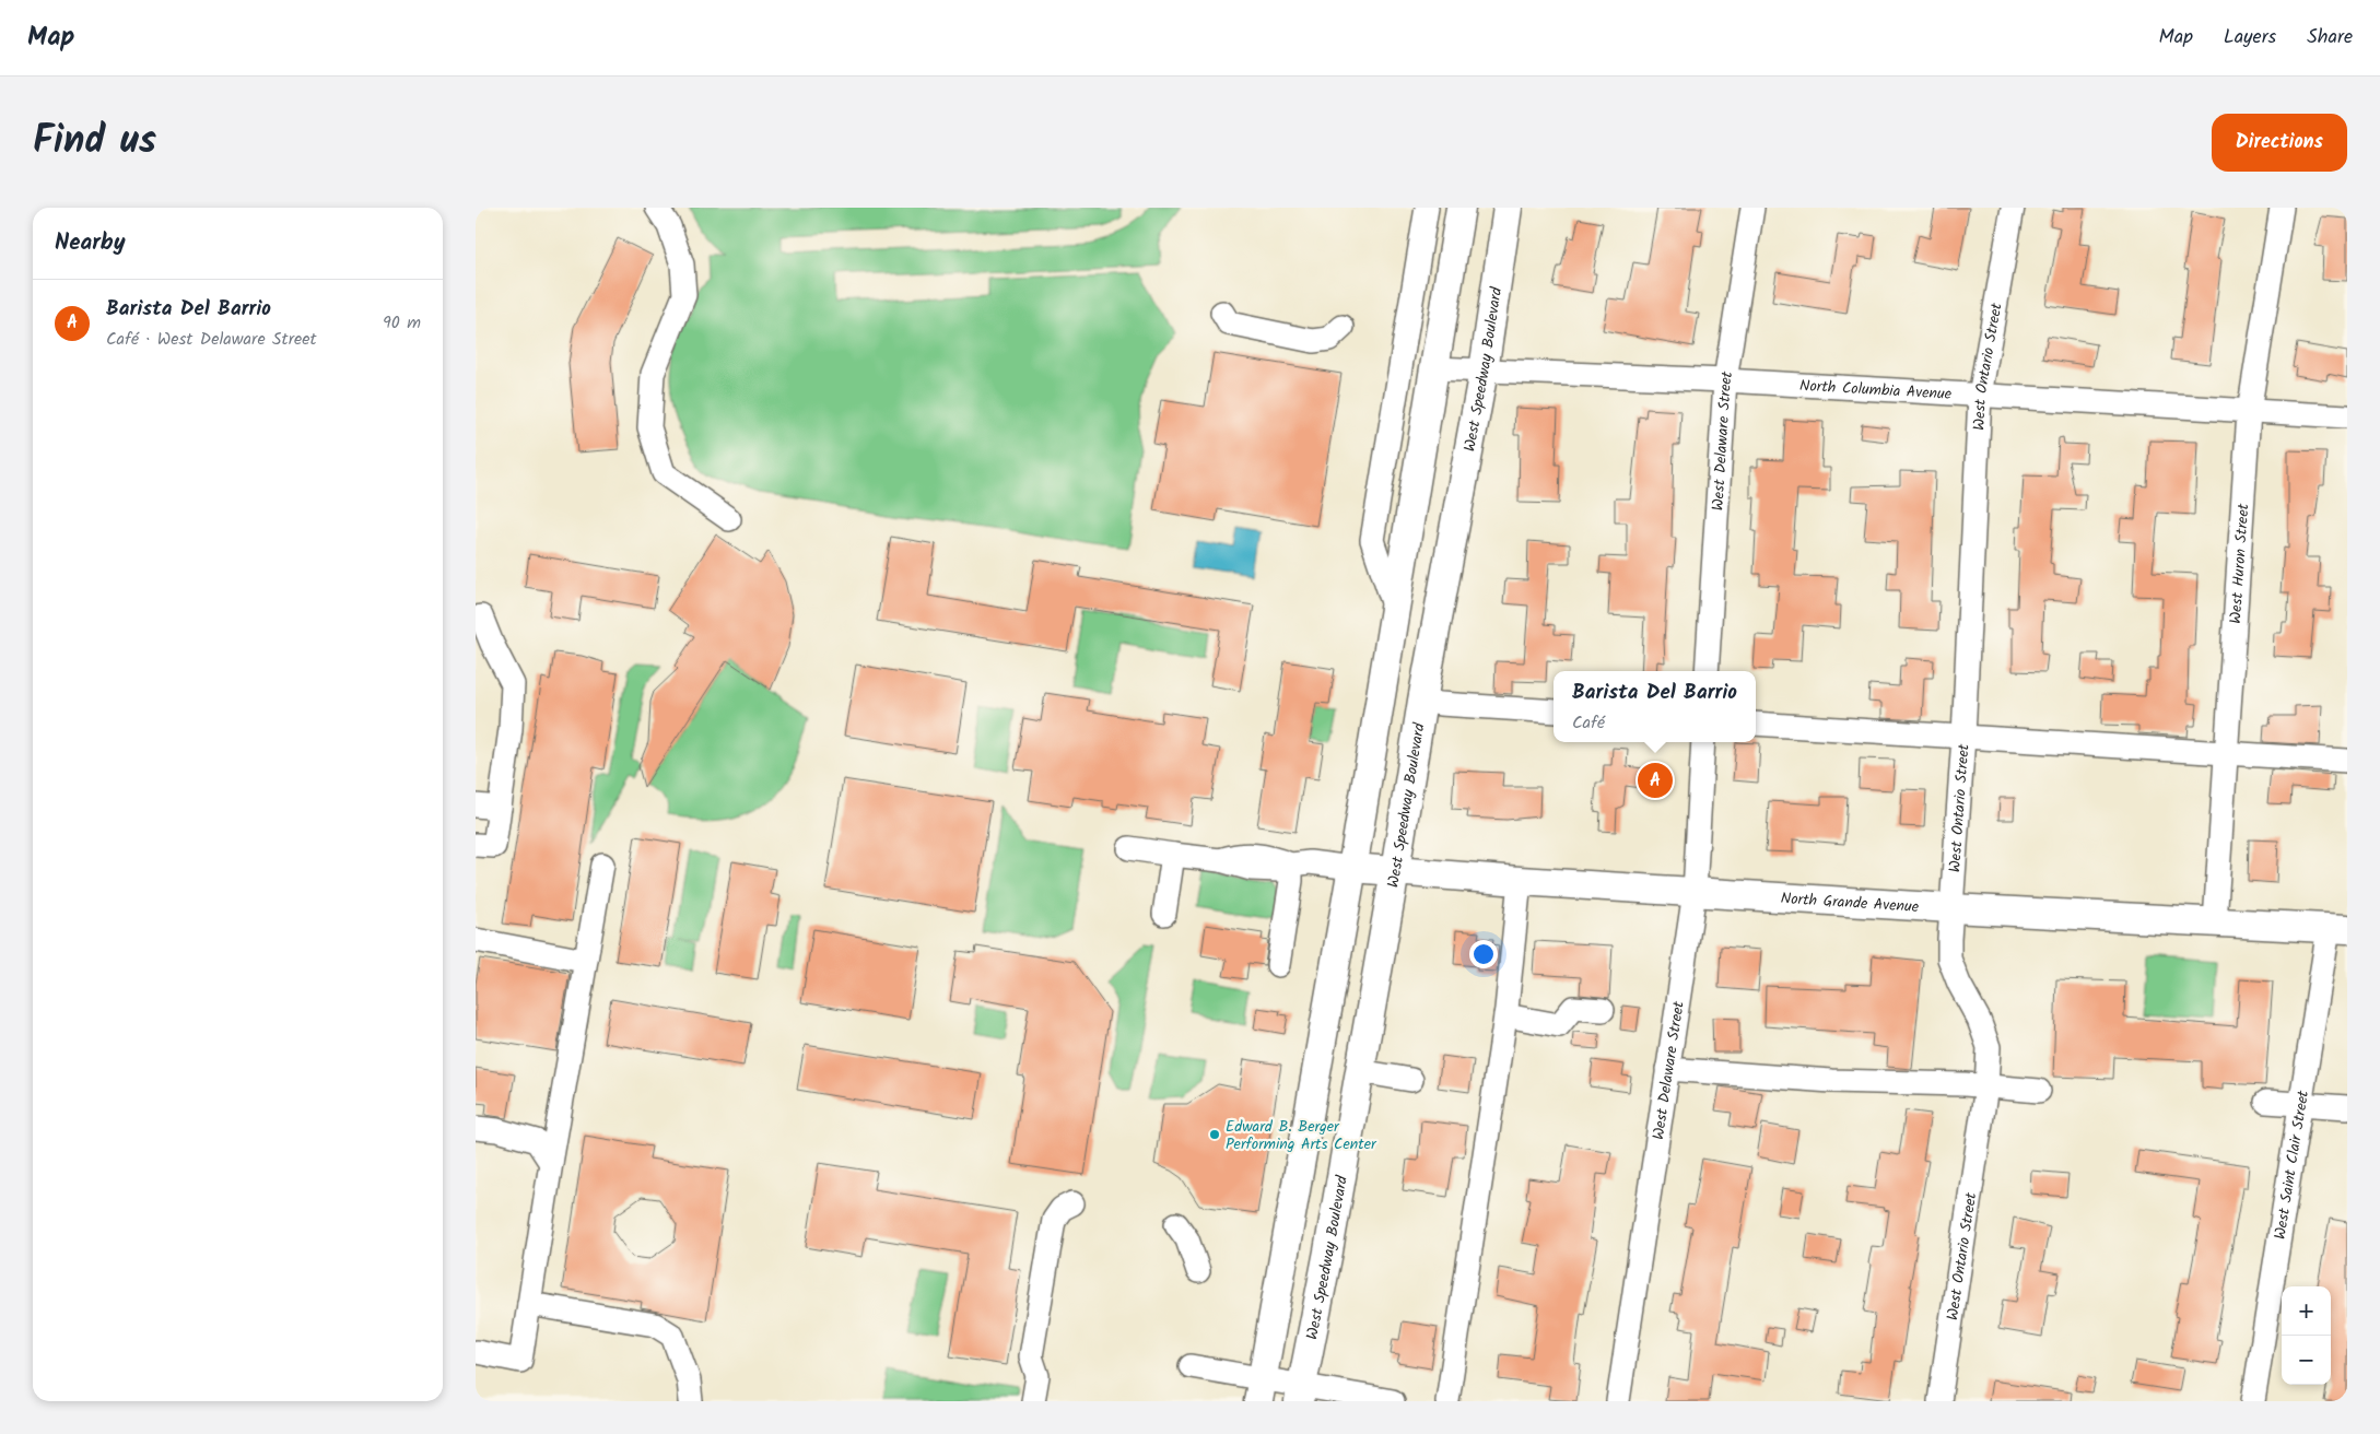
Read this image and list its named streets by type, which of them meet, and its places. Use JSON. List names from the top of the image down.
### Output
{
  "streets": {
    "main road": ["West Speedway Boulevard", "North Grande Avenue"],
    "street": [
      "West Ontario Street",
      "North Columbia Avenue",
      "West Delaware Street",
      "West Huron Street",
      "West Saint Clair Street"
    ]
  },
  "crossings": [
    ["West Ontario Street", "North Columbia Avenue"],
    ["West Ontario Street", "North Grande Avenue"],
    ["West Speedway Boulevard", "North Columbia Avenue"],
    ["West Speedway Boulevard", "North Grande Avenue"],
    ["North Columbia Avenue", "West Delaware Street"],
    ["North Columbia Avenue", "West Huron Street"],
    ["West Delaware Street", "North Grande Avenue"],
    ["West Huron Street", "North Grande Avenue"],
    ["North Grande Avenue", "West Saint Clair Street"]
  ],
  "places": ["Edward B. Berger Performing Arts Center"],
  "page": {
    "header": "Map",
    "nav": ["Map", "Layers", "Share"],
    "title": "Find us",
    "buttons": "Directions",
    "heading": "Nearby",
    "list": [
      {
        "mark": "A",
        "name": "Barista Del Barrio",
        "note": "Café · West Delaware Street",
        "value": "90 m"
      }
    ],
    "popup": ["Barista Del Barrio", "Café"],
    "pins": "A",
    "map_buttons": ["+", "−"]
  }
}
